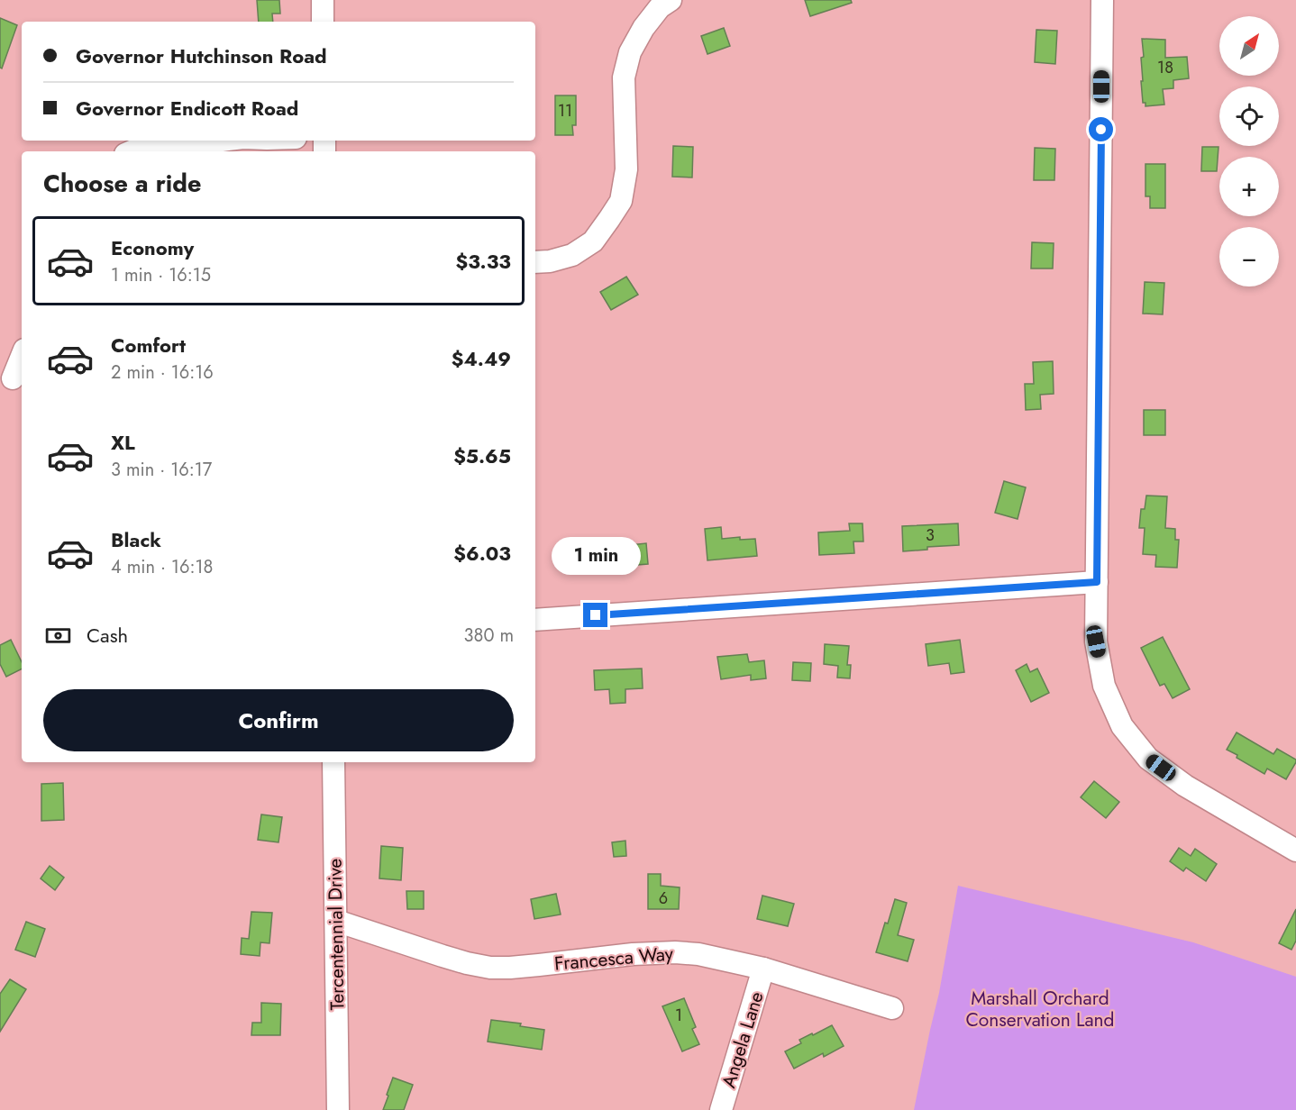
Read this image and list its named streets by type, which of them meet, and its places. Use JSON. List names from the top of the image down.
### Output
{
  "streets": {
    "street": ["Tercentennial Drive", "Francesca Way", "Angela Lane"]
  },
  "crossings": [
    ["Tercentennial Drive", "Francesca Way"],
    ["Francesca Way", "Angela Lane"]
  ],
  "parks": ["Marshall Orchard Conservation Land"],
  "house_numbers": [
    "18",
    "11",
    "3",
    "6",
    "1"
  ],
  "north": "top right",
  "page": {
    "map_buttons": ["+", "−"],
    "banner": ["Governor Hutchinson Road", "Governor Endicott Road"],
    "heading": "Choose a ride",
    "list": [
      {
        "name": "Economy",
        "note": "1 min · 16:15",
        "value": "$3.33"
      },
      {
        "name": "Comfort",
        "note": "2 min · 16:16",
        "value": "$4.49"
      },
      {
        "name": "XL",
        "note": "3 min · 16:17",
        "value": "$5.65"
      },
      {
        "name": "Black",
        "note": "4 min · 16:18",
        "value": "$6.03"
      }
    ],
    "bubble": "1 min",
    "pay": ["Cash", "380 m"],
    "buttons": "Confirm"
  }
}
